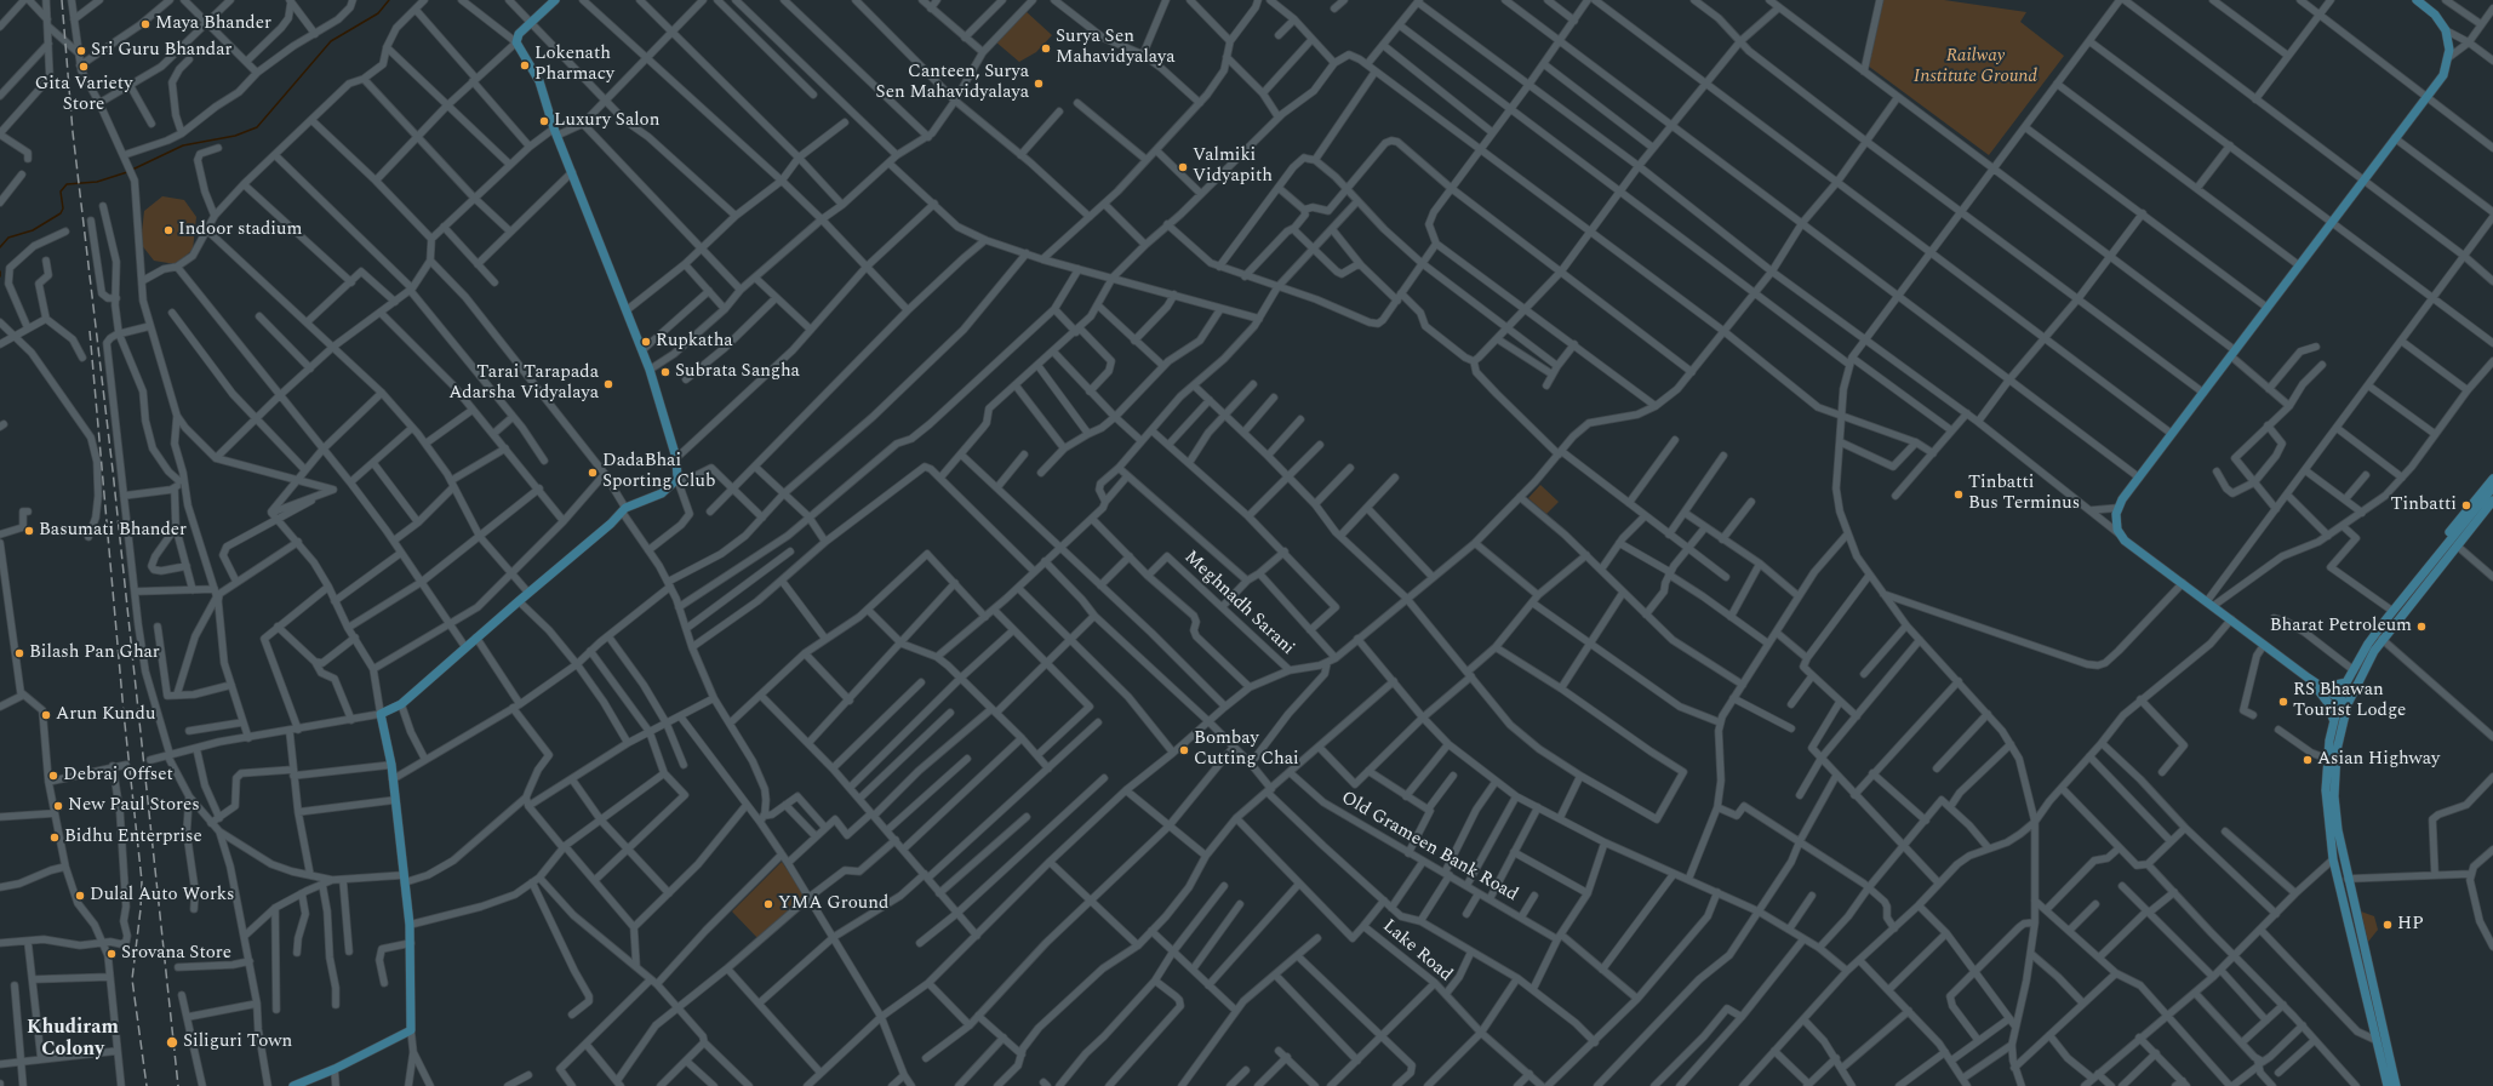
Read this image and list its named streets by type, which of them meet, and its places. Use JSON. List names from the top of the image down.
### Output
{
  "streets": {
    "street": ["Meghnadh Sarani", "Old Grameen Bank Road", "Lake Road"]
  },
  "districts": ["Khudiram Colony"],
  "parks": ["Railway Institute Ground"],
  "places": [
    "Maya Bhander",
    "Surya Sen Mahavidyalaya",
    "Sri Guru Bhandar",
    "Lokenath Pharmacy",
    "Gita Variety Store",
    "Canteen, Surya Sen Mahavidyalaya",
    "Luxury Salon",
    "Valmiki Vidyapith",
    "Indoor stadium",
    "Rupkatha",
    "Subrata Sangha",
    "Tarai Tarapada Adarsha Vidyalaya",
    "DadaBhai Sporting Club",
    "Tinbatti Bus Terminus",
    "Tinbatti",
    "Basumati Bhander",
    "Bharat Petroleum",
    "Bilash Pan Ghar",
    "RS Bhawan Tourist Lodge",
    "Arun Kundu",
    "Bombay Cutting Chai",
    "Asian Highway",
    "Debraj Offset",
    "New Paul Stores",
    "Bidhu Enterprise",
    "Dulal Auto Works",
    "YMA Ground",
    "HP",
    "Srovana Store",
    "Siliguri Town"
  ]
}
